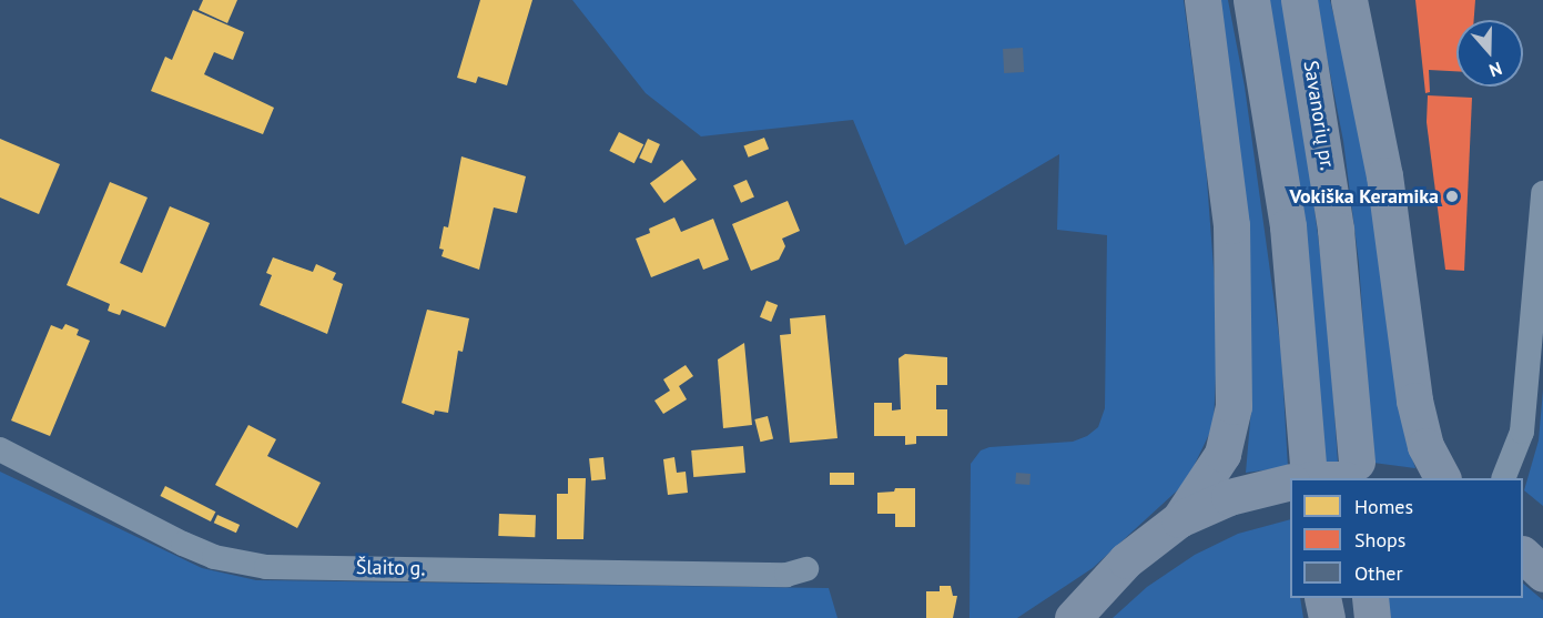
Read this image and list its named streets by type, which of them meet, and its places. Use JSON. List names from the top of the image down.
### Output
{
  "streets": {
    "highway": ["Savanorių pr."],
    "street": ["Šlaito g."]
  },
  "places": ["Vokiška Keramika"],
  "legend": ["Homes", "Shops", "Other"],
  "north": "bottom"
}
